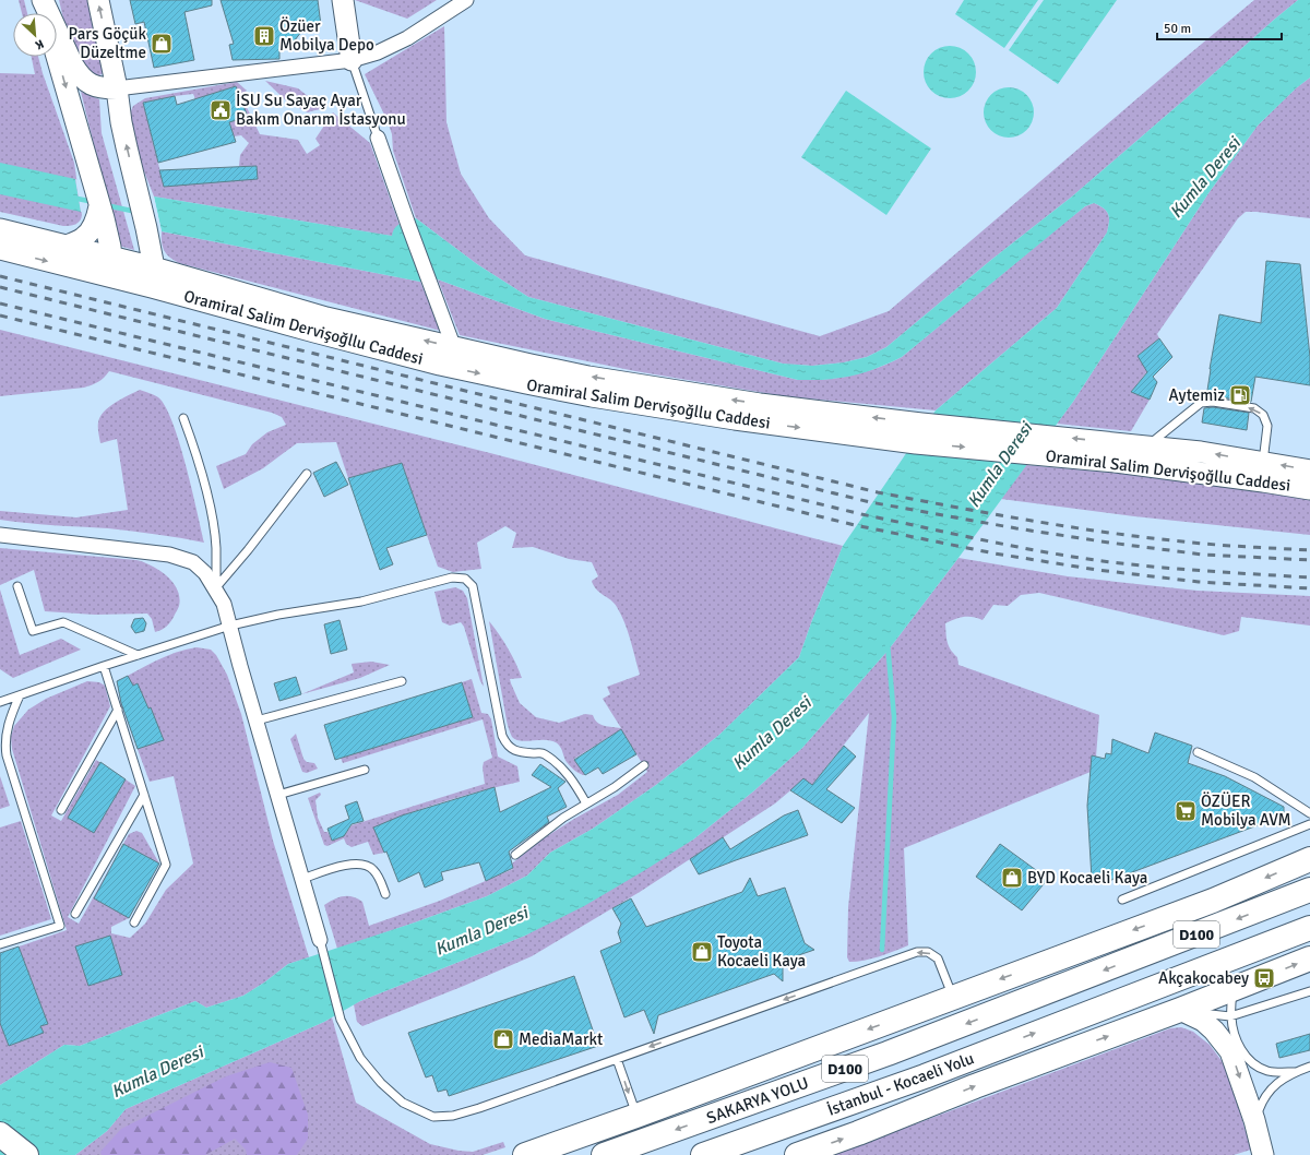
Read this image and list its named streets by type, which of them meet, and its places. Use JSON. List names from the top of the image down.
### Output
{
  "streets": {
    "highway": ["D100", "İstanbul - Kocaeli Yolu", "SAKARYA YOLU"],
    "main road": ["Oramiral Salim Dervişoğllu Caddesi"]
  },
  "water": ["Kumla Deresi"],
  "places": {
    "building": ["Özüer Mobilya Depo"],
    "shop": [
      "Pars Göçük Düzeltme",
      "BYD Kocaeli Kaya",
      "Toyota Kocaeli Kaya",
      "MediaMarkt"
    ],
    "public building": ["İSU Su Sayaç Ayar Bakım Onarım İstasyonu"],
    "fuel station": ["Aytemiz"],
    "supermarket": ["ÖZÜER Mobilya AVM"],
    "bus stop": ["Akçakocabey"]
  },
  "scale_bar": "50 m",
  "north": "bottom right"
}
